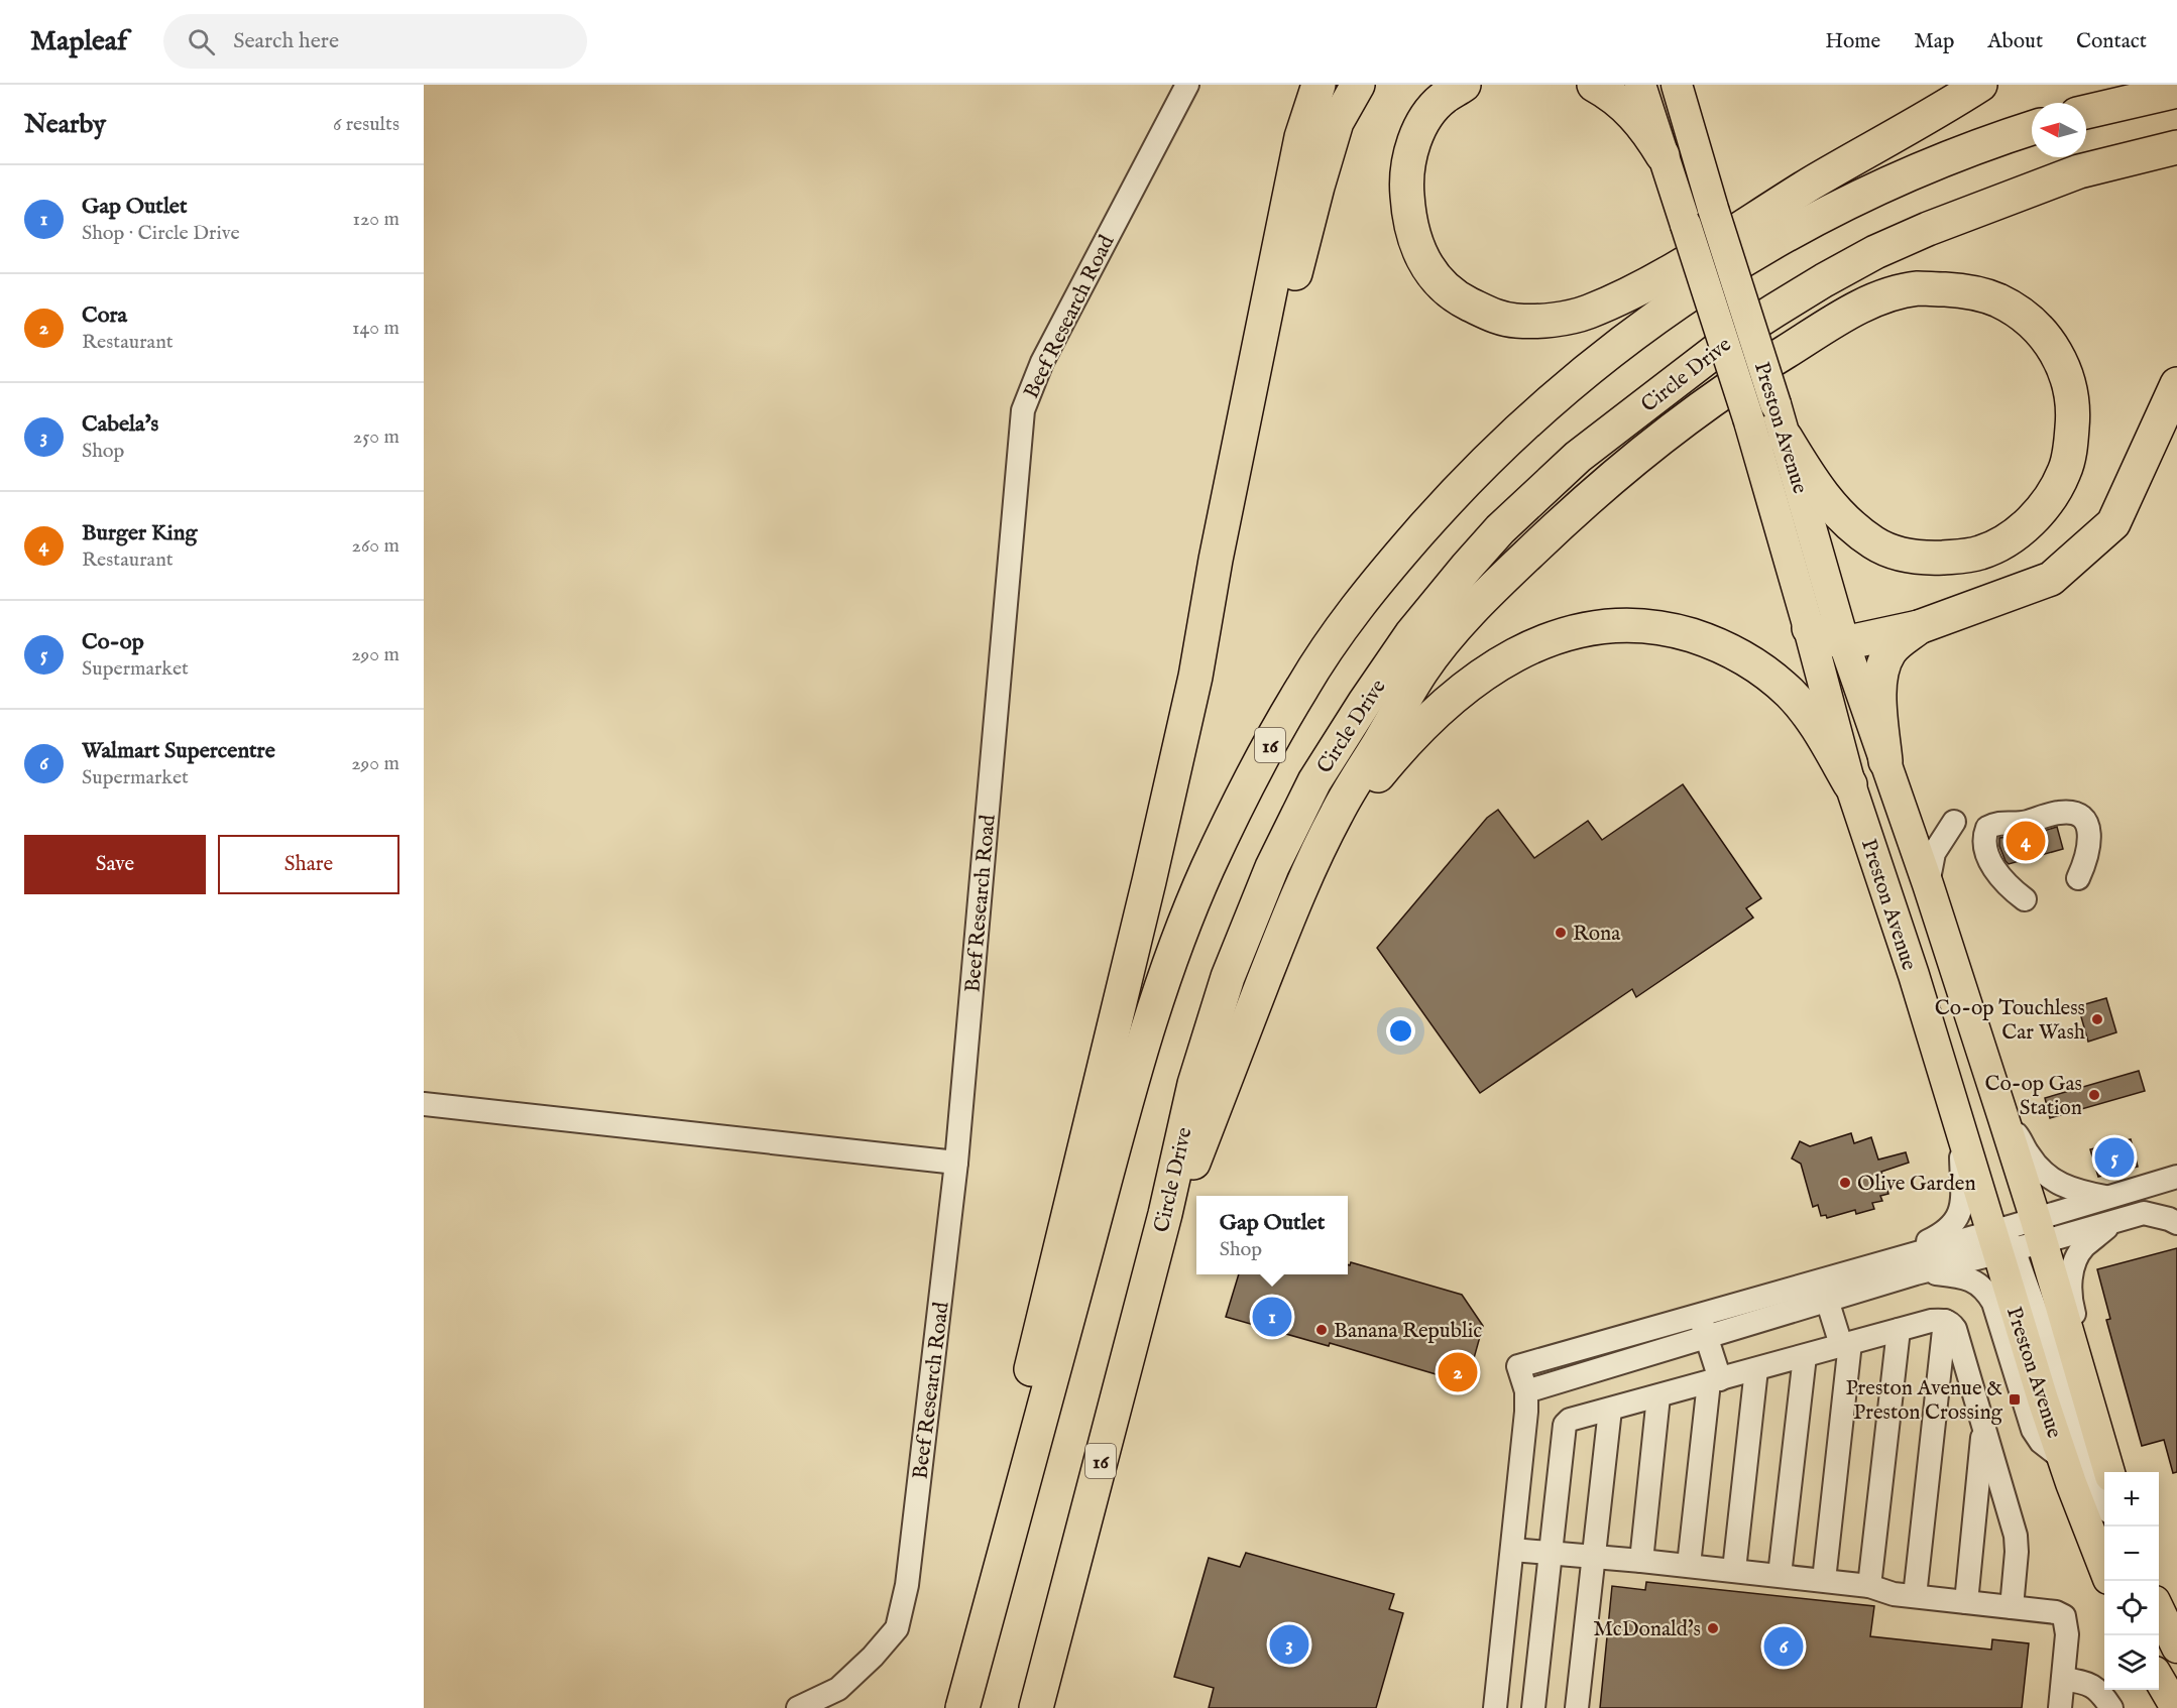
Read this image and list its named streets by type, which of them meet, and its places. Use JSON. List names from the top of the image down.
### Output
{
  "streets": {
    "highway": ["Circle Drive", "16"],
    "main road": ["Preston Avenue"],
    "street": ["Beef Research Road"]
  },
  "places": {
    "other": [
      "Rona",
      "Co-op Touchless Car Wash",
      "Co-op Gas Station",
      "Olive Garden",
      "Banana Republic",
      "McDonald's"
    ],
    "transit": ["Preston Avenue & Preston Crossing"]
  },
  "north": "left",
  "page": {
    "header": "Mapleaf",
    "search": "Search here",
    "nav": [
      "Home",
      "Map",
      "About",
      "Contact"
    ],
    "heading": ["Nearby", "6 results"],
    "list": [
      {
        "mark": "1",
        "name": "Gap Outlet",
        "note": "Shop · Circle Drive",
        "value": "120 m"
      },
      {
        "mark": "2",
        "name": "Cora",
        "note": "Restaurant",
        "value": "140 m"
      },
      {
        "mark": "3",
        "name": "Cabela's",
        "note": "Shop",
        "value": "250 m"
      },
      {
        "mark": "4",
        "name": "Burger King",
        "note": "Restaurant",
        "value": "260 m"
      },
      {
        "mark": "5",
        "name": "Co-op",
        "note": "Supermarket",
        "value": "290 m"
      },
      {
        "mark": "6",
        "name": "Walmart Supercentre",
        "note": "Supermarket",
        "value": "290 m"
      }
    ],
    "buttons": ["Save", "Share"],
    "pins": [
      "4",
      "5",
      "1",
      "2",
      "3",
      "6"
    ],
    "popup": ["Gap Outlet", "Shop"],
    "map_buttons": ["+", "−"]
  }
}
